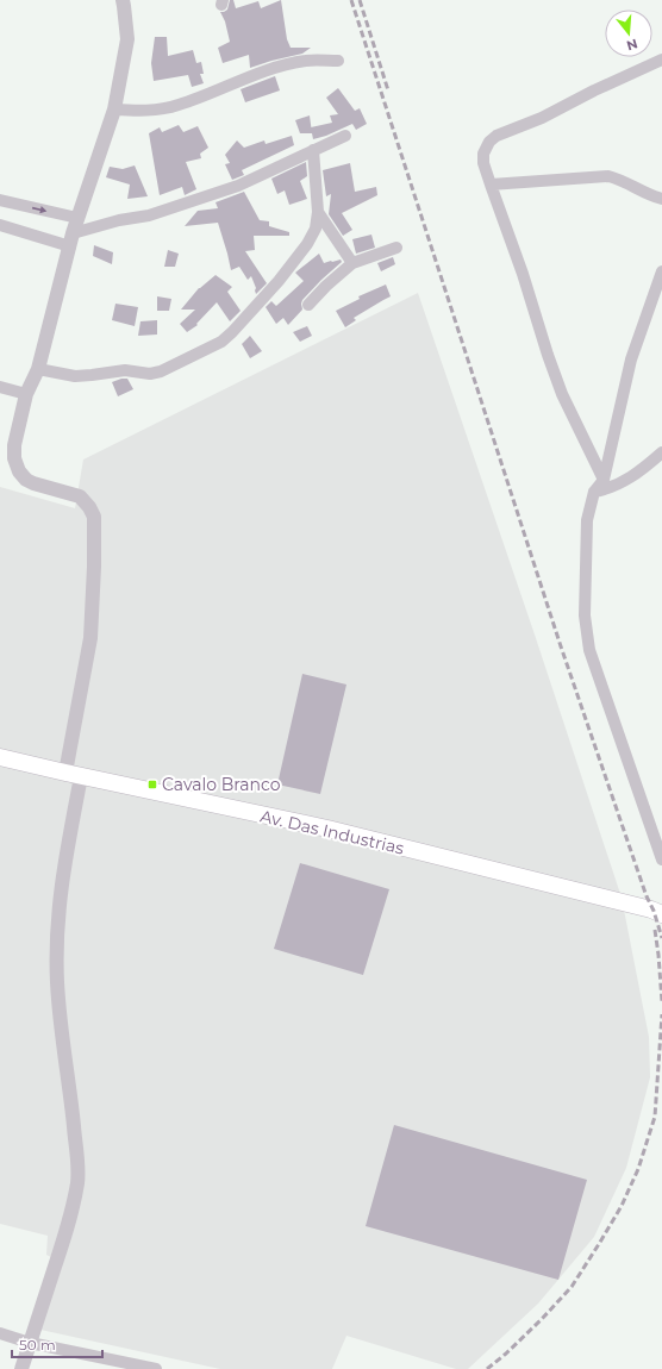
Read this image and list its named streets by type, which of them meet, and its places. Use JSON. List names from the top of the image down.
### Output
{
  "streets": {
    "main road": ["Av. Das Industrias"]
  },
  "places": {
    "transit": ["Cavalo Branco"]
  },
  "scale_bar": "50 m",
  "north": "bottom"
}
